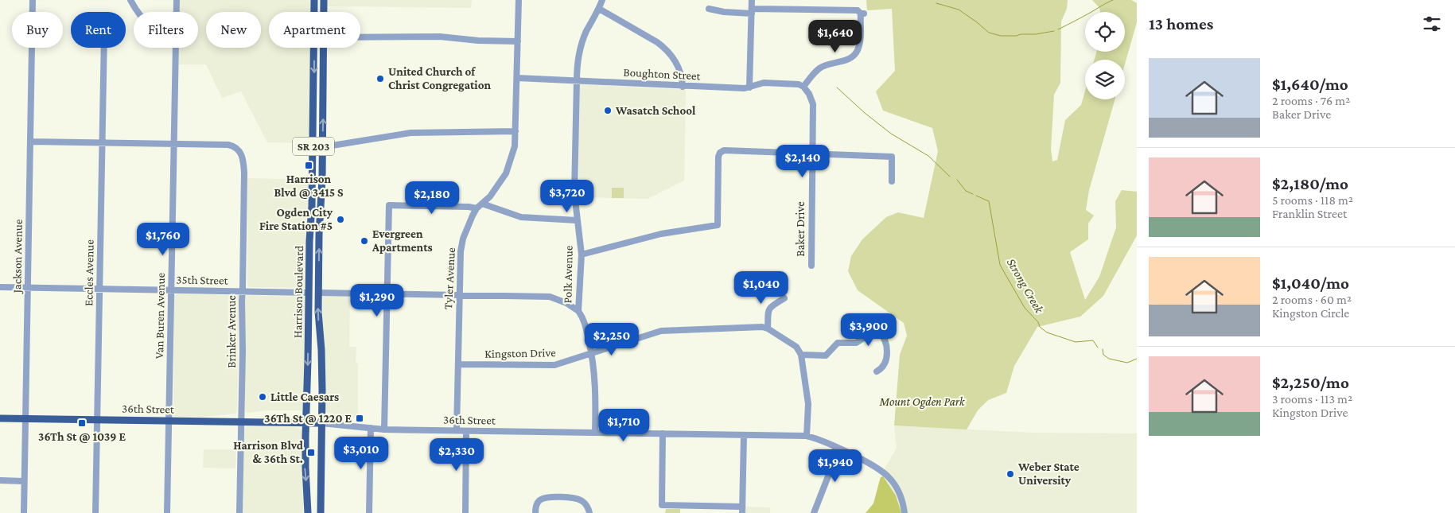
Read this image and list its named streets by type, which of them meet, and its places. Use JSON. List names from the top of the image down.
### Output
{
  "streets": {
    "main road": ["SR 203", "Harrison Boulevard", "36th Street"],
    "street": [
      "Boughton Street",
      "Baker Drive",
      "Jackson Avenue",
      "Eccles Avenue",
      "Polk Avenue",
      "Tyler Avenue",
      "35th Street",
      "Van Buren Avenue",
      "Brinker Avenue",
      "Kingston Drive"
    ]
  },
  "crossings": [
    ["Boughton Street", "Baker Drive"],
    ["Boughton Street", "Polk Avenue"],
    ["Boughton Street", "Tyler Avenue"],
    ["Jackson Avenue", "35th Street"],
    ["Jackson Avenue", "36th Street"],
    ["Eccles Avenue", "35th Street"],
    ["Eccles Avenue", "36th Street"],
    ["Polk Avenue", "Kingston Drive"],
    ["Polk Avenue", "36th Street"],
    ["Tyler Avenue", "Kingston Drive"],
    ["Tyler Avenue", "36th Street"],
    ["35th Street", "Harrison Boulevard"],
    ["35th Street", "Van Buren Avenue"],
    ["35th Street", "Brinker Avenue"],
    ["Harrison Boulevard", "36th Street"],
    ["Van Buren Avenue", "Brinker Avenue"],
    ["Van Buren Avenue", "36th Street"],
    ["Brinker Avenue", "36th Street"]
  ],
  "water": ["Strong Creek"],
  "parks": ["Mount Ogden Park"],
  "places": {
    "other": [
      "United Church of Christ Congregation",
      "Wasatch School",
      "Ogden City Fire Station #5",
      "Evergreen Apartments",
      "Little Caesars",
      "Weber State University"
    ],
    "transit": [
      "Harrison Blvd @ 3415 S",
      "36Th St @ 1220 E",
      "36Th St @ 1039 E",
      "Harrison Blvd & 36th St."
    ]
  },
  "page": {
    "heading": "13 homes",
    "chip": [
      "Buy",
      "Rent",
      "Filters",
      "New",
      "Apartment"
    ],
    "price": [
      "$1,640",
      "$2,140",
      "$3,720",
      "$2,180",
      "$1,760",
      "$1,040",
      "$1,290",
      "$3,900",
      "$2,250",
      "$1,710",
      "$3,010",
      "$2,330",
      "$1,940"
    ],
    "list": [
      {
        "name": "$1,640/mo",
        "note": "2 rooms · 76 m² · Baker Drive"
      },
      {
        "name": "$2,180/mo",
        "note": "5 rooms · 118 m² · Franklin Street"
      },
      {
        "name": "$1,040/mo",
        "note": "2 rooms · 60 m² · Kingston Circle"
      },
      {
        "name": "$2,250/mo",
        "note": "3 rooms · 113 m² · Kingston Drive"
      }
    ]
  }
}
